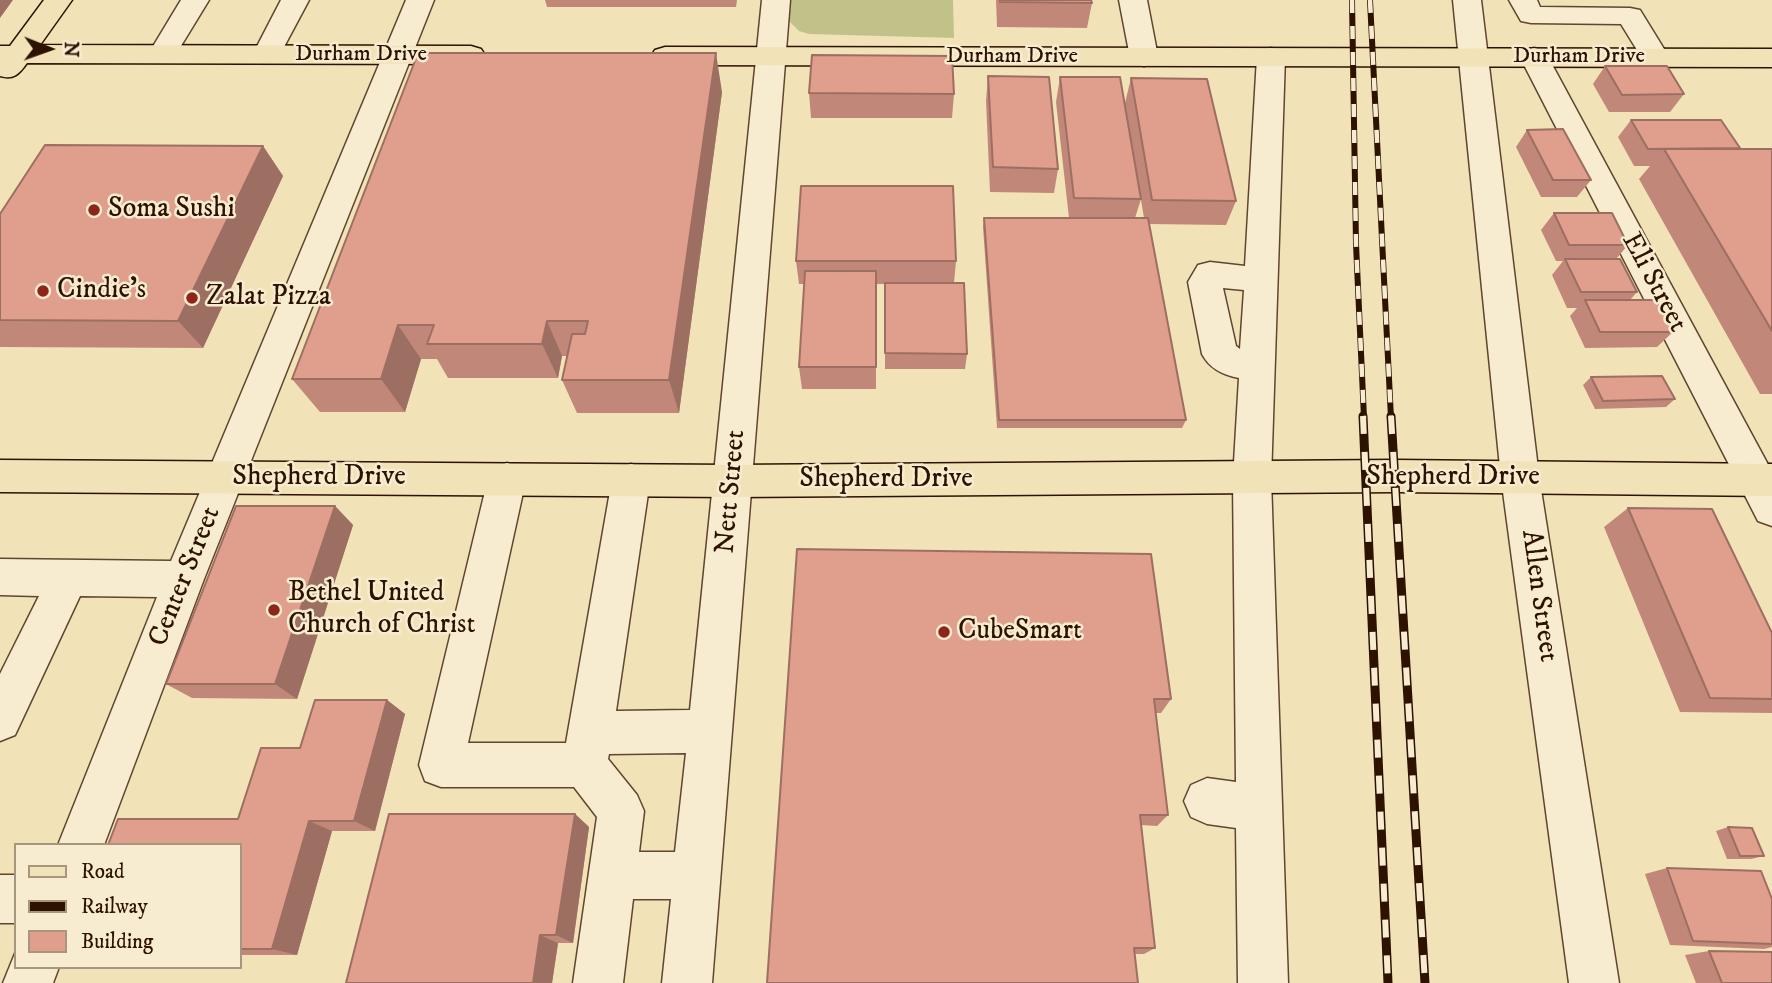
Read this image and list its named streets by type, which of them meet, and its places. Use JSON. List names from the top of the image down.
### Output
{
  "streets": {
    "main road": ["Durham Drive", "Shepherd Drive"],
    "street": [
      "Eli Street",
      "Nett Street",
      "Center Street",
      "Allen Street"
    ]
  },
  "crossings": [
    ["Durham Drive", "Eli Street"],
    ["Durham Drive", "Nett Street"],
    ["Durham Drive", "Center Street"],
    ["Durham Drive", "Allen Street"],
    ["Eli Street", "Shepherd Drive"],
    ["Shepherd Drive", "Nett Street"],
    ["Shepherd Drive", "Center Street"],
    ["Shepherd Drive", "Allen Street"]
  ],
  "places": [
    "Soma Sushi",
    "Cindie's",
    "Zalat Pizza",
    "Bethel United Church of Christ",
    "CubeSmart"
  ],
  "legend": ["Road", "Railway", "Building"],
  "north": "right"
}
